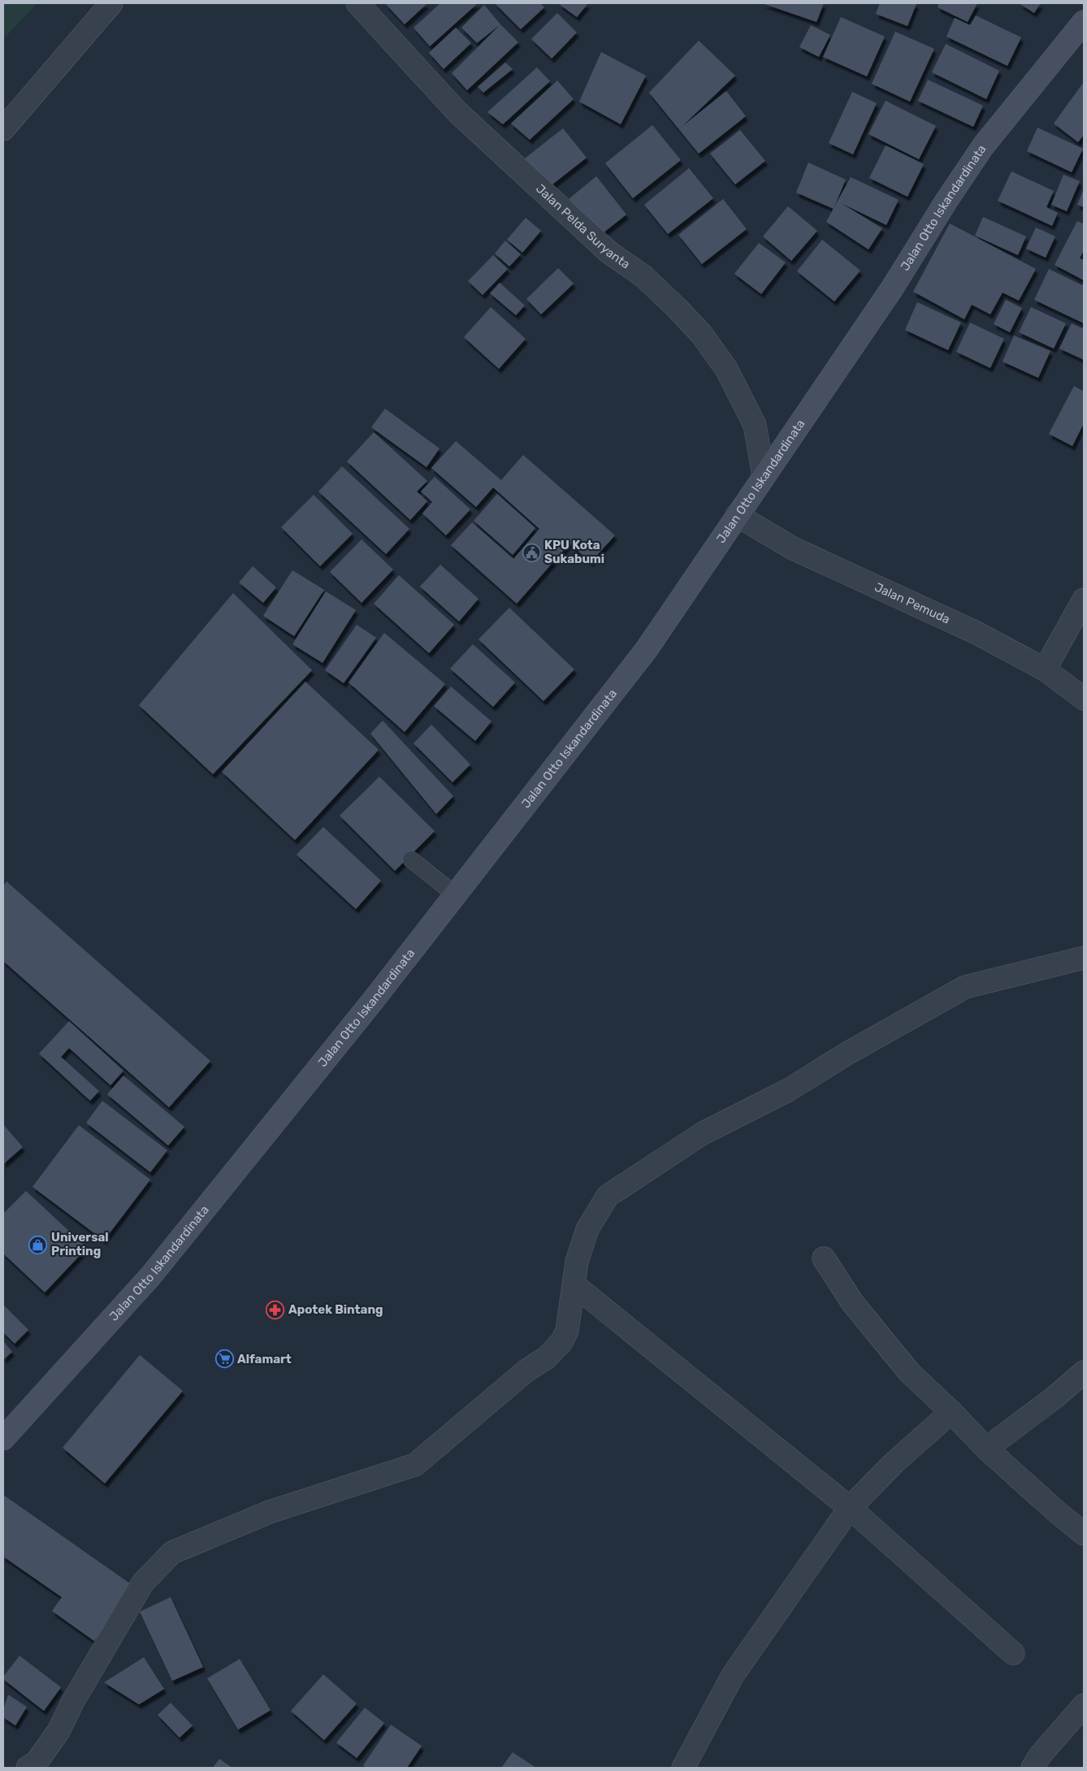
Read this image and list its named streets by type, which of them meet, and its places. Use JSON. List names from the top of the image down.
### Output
{
  "streets": {
    "main road": ["Jalan Otto Iskandardinata"],
    "street": ["Jalan Pelda Suryanta", "Jalan Pemuda"]
  },
  "crossings": [
    ["Jalan Otto Iskandardinata", "Jalan Pelda Suryanta"],
    ["Jalan Otto Iskandardinata", "Jalan Pemuda"]
  ],
  "places": {
    "public building": ["KPU Kota Sukabumi"],
    "shop": ["Universal Printing"],
    "pharmacy": ["Apotek Bintang"],
    "supermarket": ["Alfamart"]
  }
}
